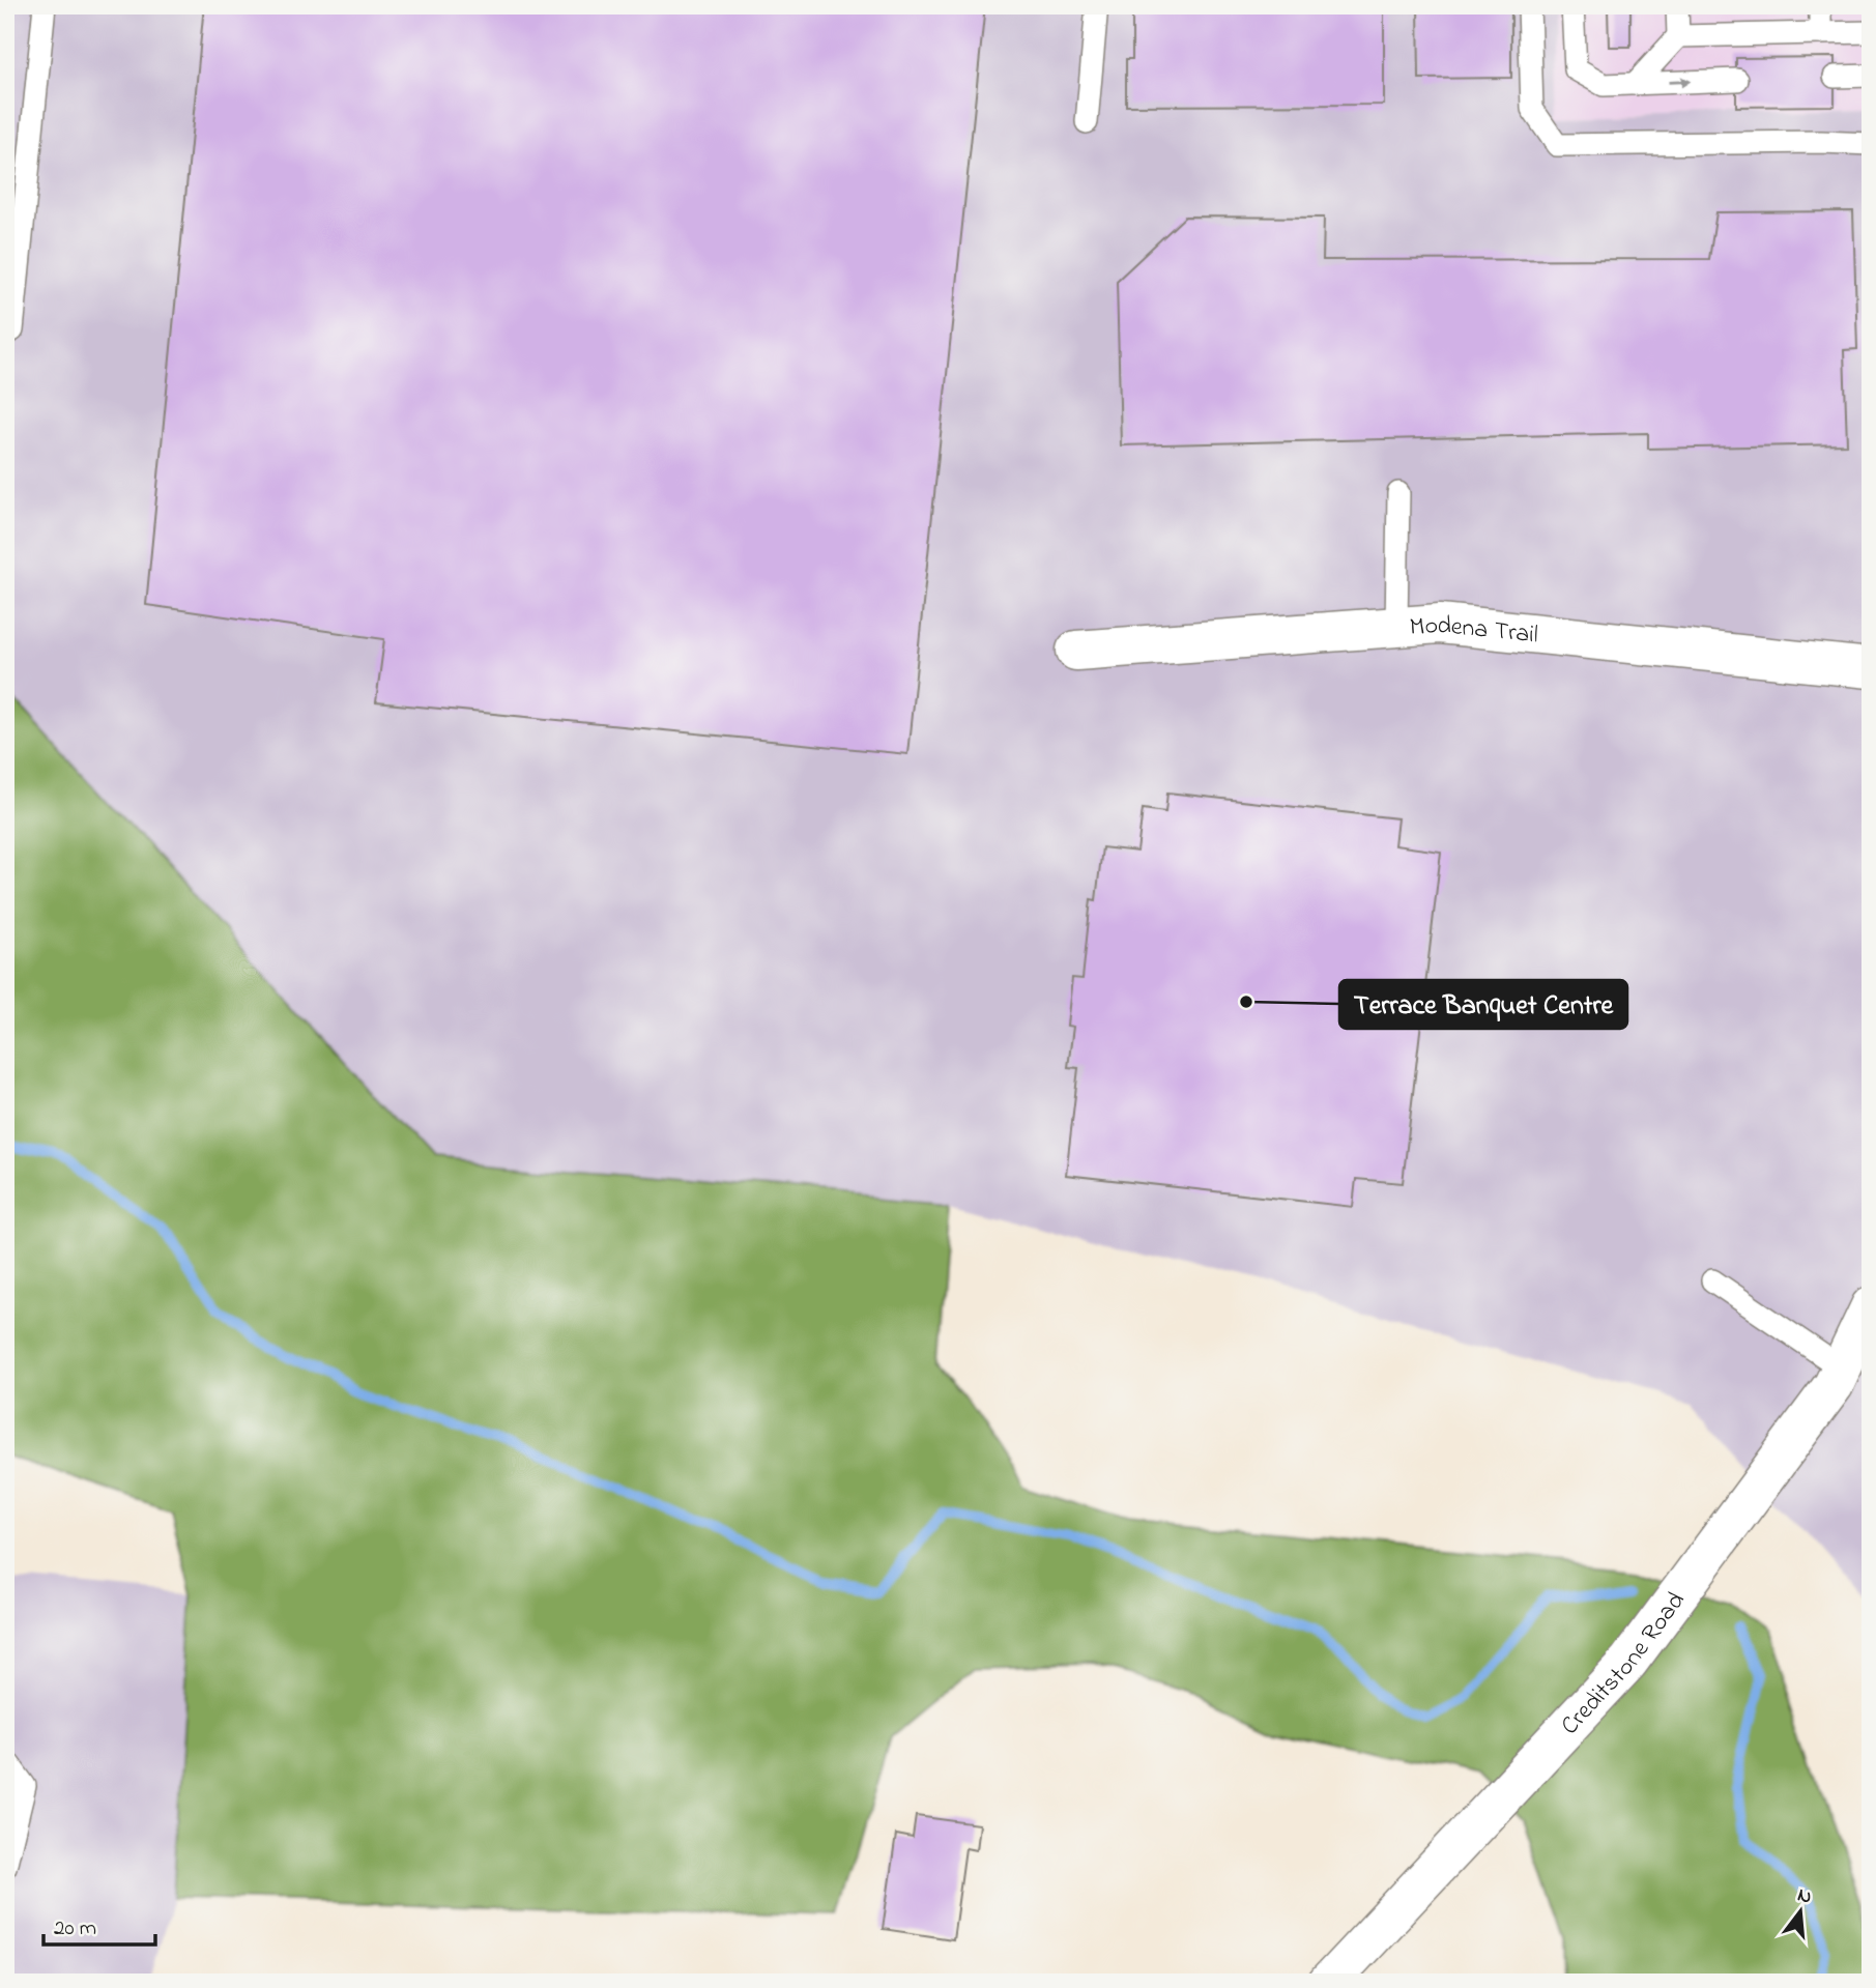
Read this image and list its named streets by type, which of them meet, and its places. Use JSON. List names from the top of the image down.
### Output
{
  "streets": {
    "street": ["Modena Trail", "Creditstone Road"]
  },
  "places": ["Terrace Banquet Centre"],
  "scale_bar": "20 m",
  "north": "top"
}
